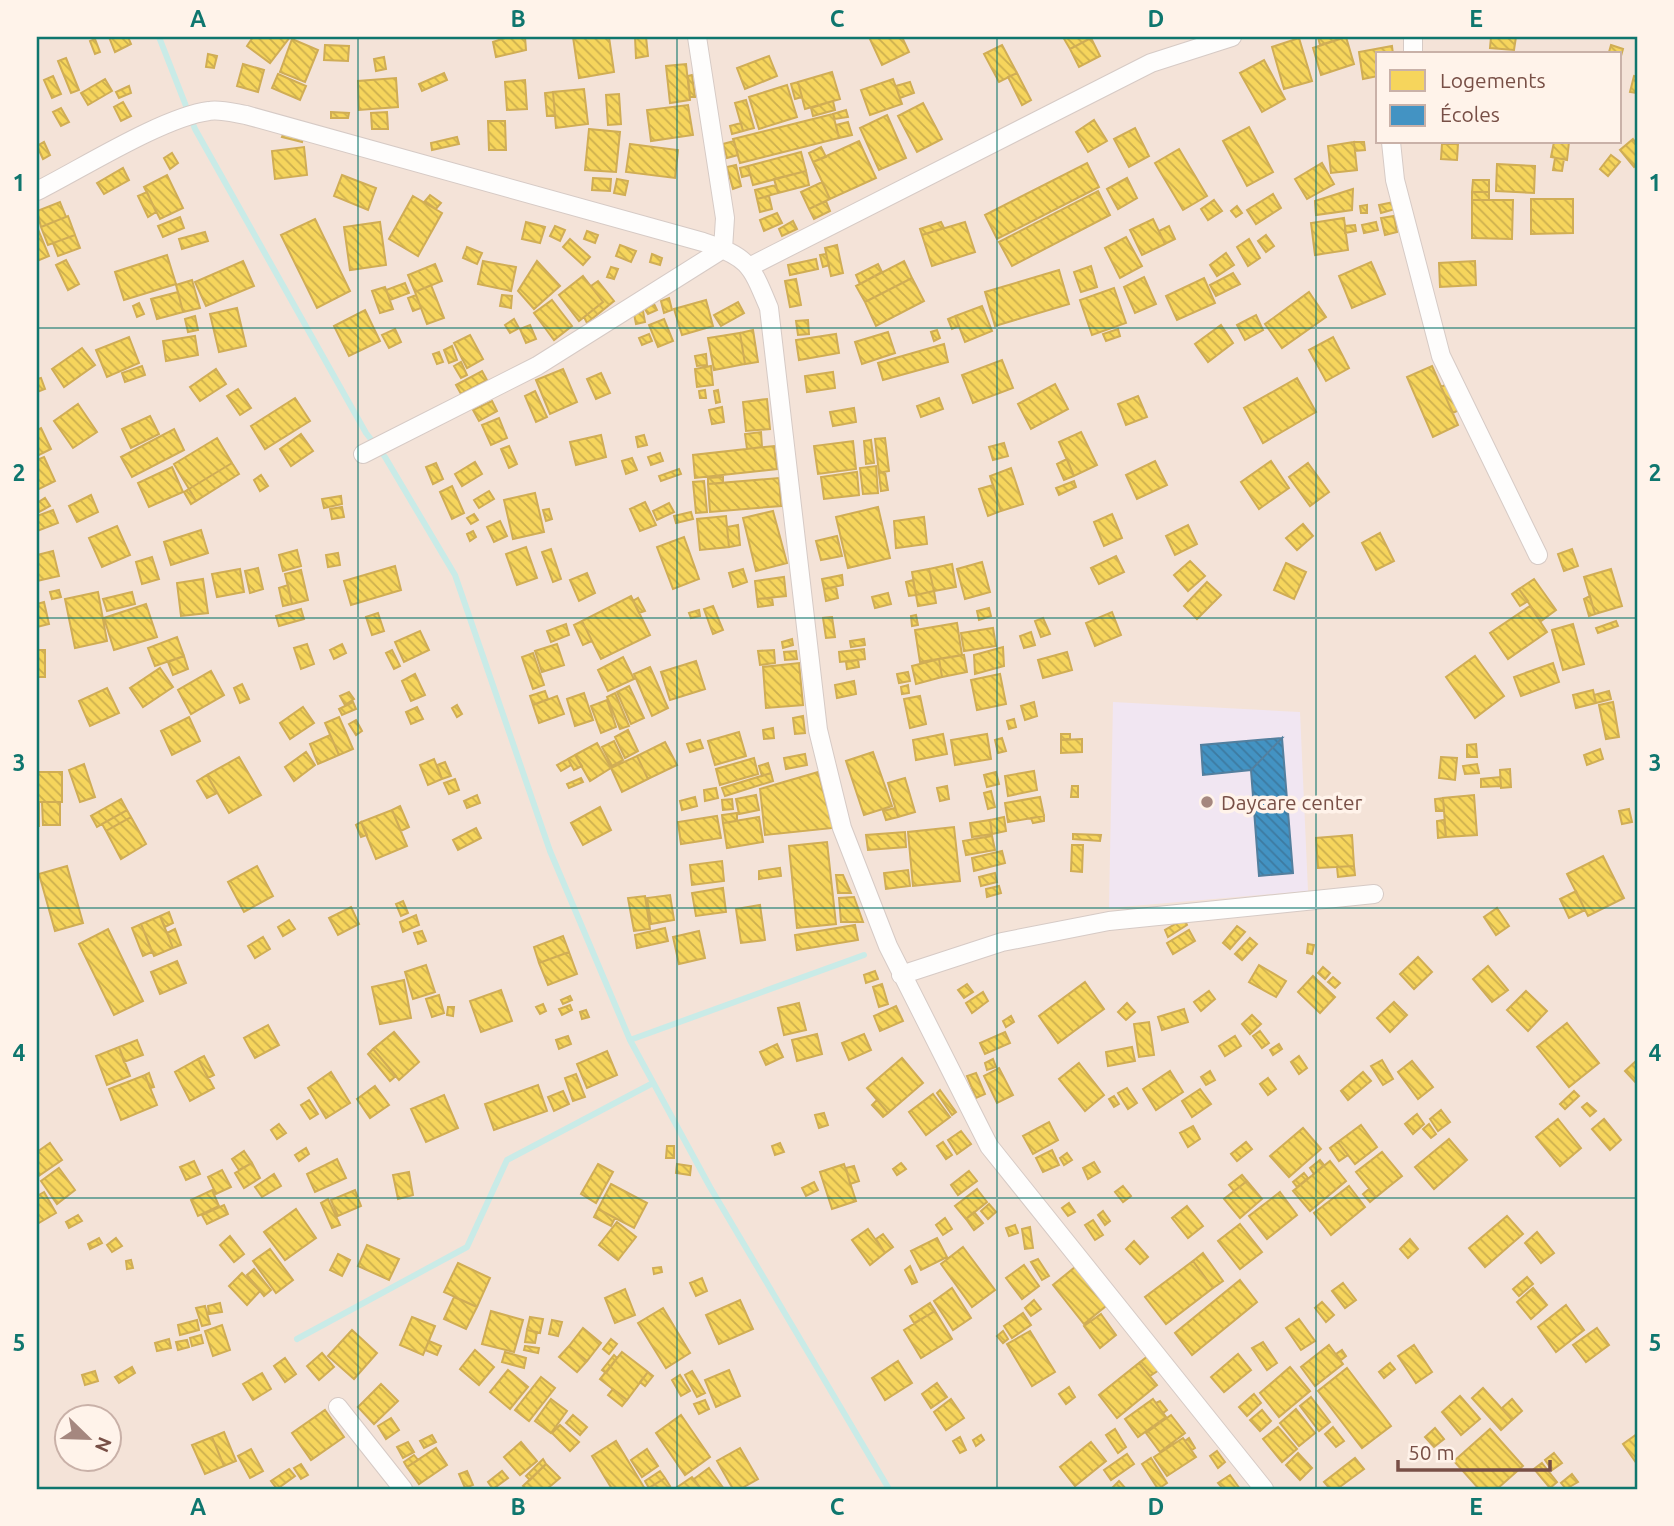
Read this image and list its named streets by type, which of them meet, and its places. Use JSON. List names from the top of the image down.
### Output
{
  "places": ["Daycare center"],
  "legend": ["Logements", "Écoles"],
  "scale_bar": "50 m",
  "north": "bottom right",
  "grid": {
    "columns": [
      "A",
      "B",
      "C",
      "D",
      "E"
    ],
    "rows": [
      "1",
      "2",
      "3",
      "4",
      "5"
    ]
  }
}
